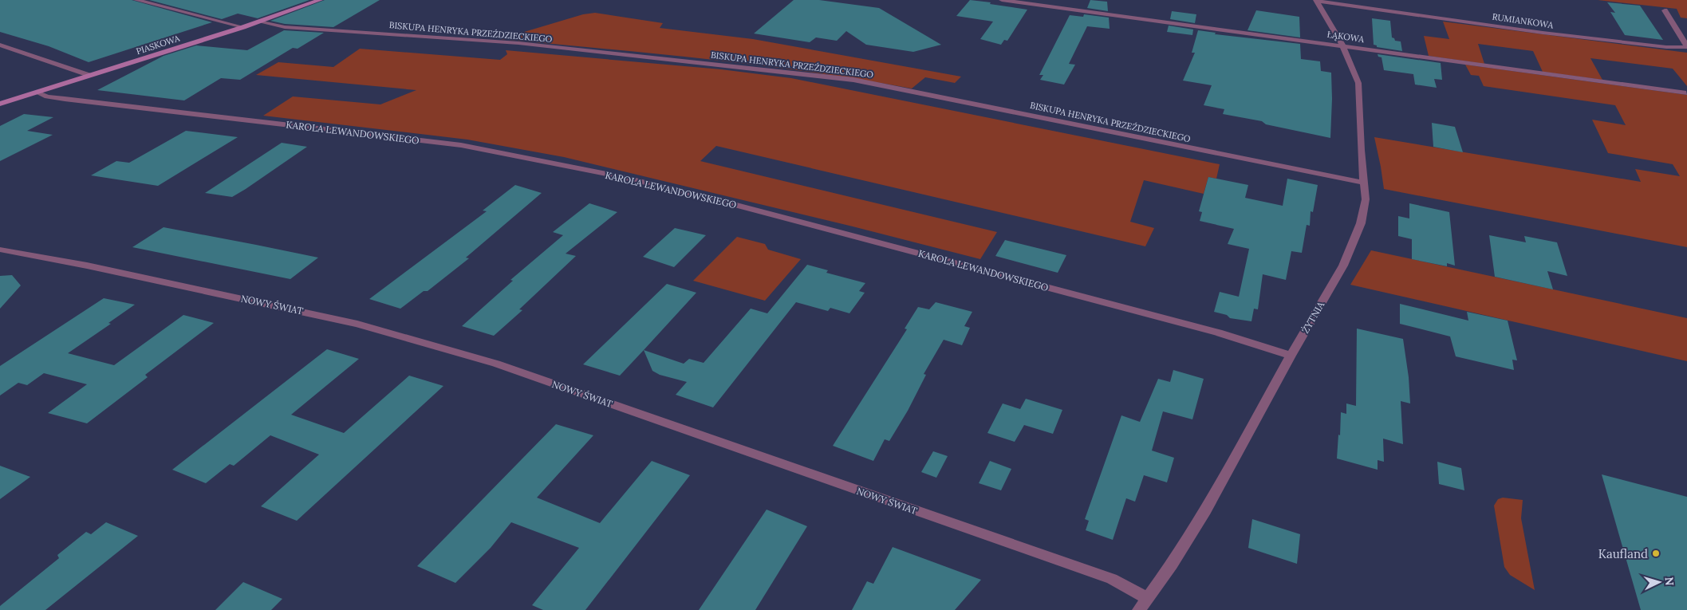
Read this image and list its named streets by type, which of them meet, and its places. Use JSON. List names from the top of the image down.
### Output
{
  "streets": {
    "street": [
      "RUMIANKOWA",
      "BISKUPA HENRYKA PRZEŹDZIECKIEGO",
      "ŁĄKOWA",
      "PIASKOWA",
      "KAROLA LEWANDOWSKIEGO",
      "NOWY ŚWIAT",
      "ŻYTNIA"
    ]
  },
  "crossings": [
    ["RUMIANKOWA", "ŻYTNIA"],
    ["BISKUPA HENRYKA PRZEŹDZIECKIEGO", "PIASKOWA"],
    ["BISKUPA HENRYKA PRZEŹDZIECKIEGO", "ŻYTNIA"],
    ["ŁĄKOWA", "ŻYTNIA"],
    ["PIASKOWA", "KAROLA LEWANDOWSKIEGO"],
    ["KAROLA LEWANDOWSKIEGO", "ŻYTNIA"],
    ["NOWY ŚWIAT", "ŻYTNIA"]
  ],
  "places": ["Kaufland"],
  "north": "right"
}
